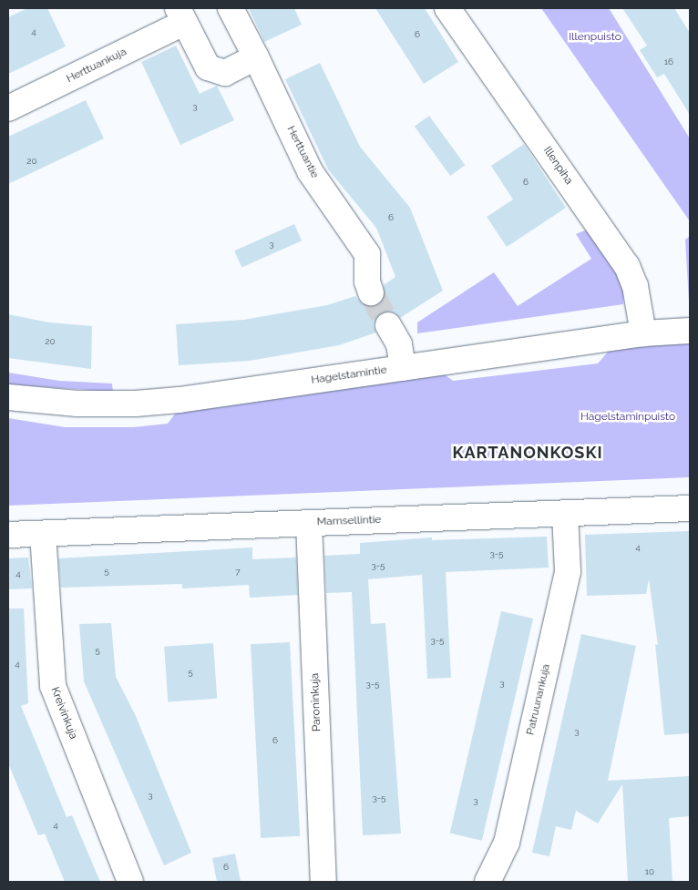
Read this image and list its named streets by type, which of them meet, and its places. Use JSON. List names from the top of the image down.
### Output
{
  "streets": {
    "street": [
      "Herttuankuja",
      "Herttuantie",
      "Illenpiha",
      "Hagelstamintie",
      "Mamsellintie",
      "Patruunankuja",
      "Paroninkuja",
      "Kreivinkuja"
    ]
  },
  "crossings": [
    ["Illenpiha", "Hagelstamintie"],
    ["Mamsellintie", "Patruunankuja"],
    ["Mamsellintie", "Paroninkuja"],
    ["Mamsellintie", "Kreivinkuja"]
  ],
  "districts": ["KARTANONKOSKI"],
  "parks": ["Illenpuisto", "Hagelstaminpuisto"],
  "house_numbers": [
    "4",
    "6",
    "16",
    "3",
    "20",
    "6",
    "6",
    "3",
    "20",
    "4",
    "3-5",
    "3-5",
    "5",
    "7",
    "4",
    "3-5",
    "5",
    "4",
    "5",
    "3",
    "3-5",
    "3",
    "6",
    "3",
    "3-5",
    "3",
    "4",
    "6",
    "10"
  ]
}
